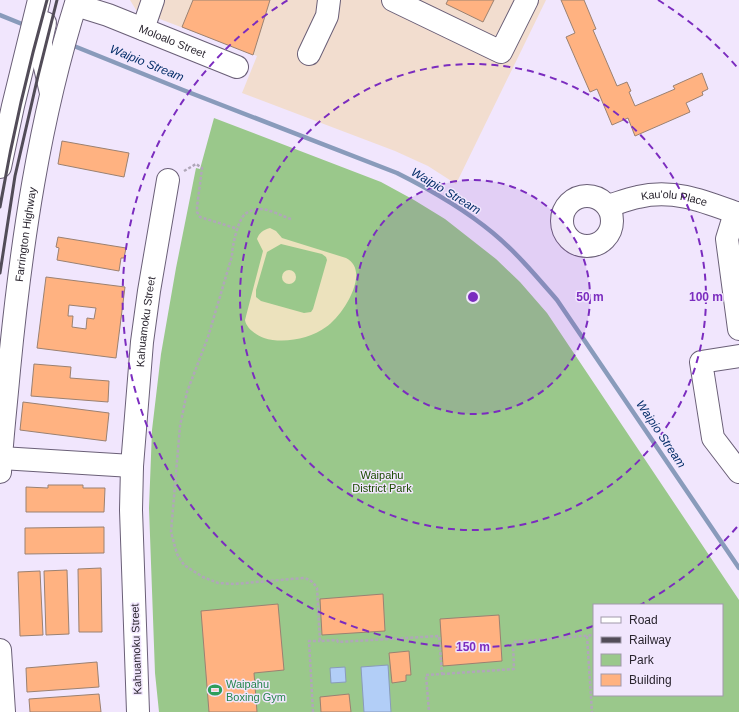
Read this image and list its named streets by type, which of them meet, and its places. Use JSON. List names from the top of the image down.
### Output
{
  "streets": {
    "street": [
      "Moloalo Street",
      "Kau'olu Place",
      "Farrington Highway",
      "Kahuamoku Street"
    ]
  },
  "crossings": [
    ["Moloalo Street", "Farrington Highway"]
  ],
  "water": ["Waipio Stream"],
  "parks": ["Waipahu District Park"],
  "places": {
    "sports": ["Waipahu Boxing Gym"]
  },
  "legend": [
    "Road",
    "Railway",
    "Park",
    "Building"
  ],
  "rings": ["50 m", "100 m", "150 m"]
}
